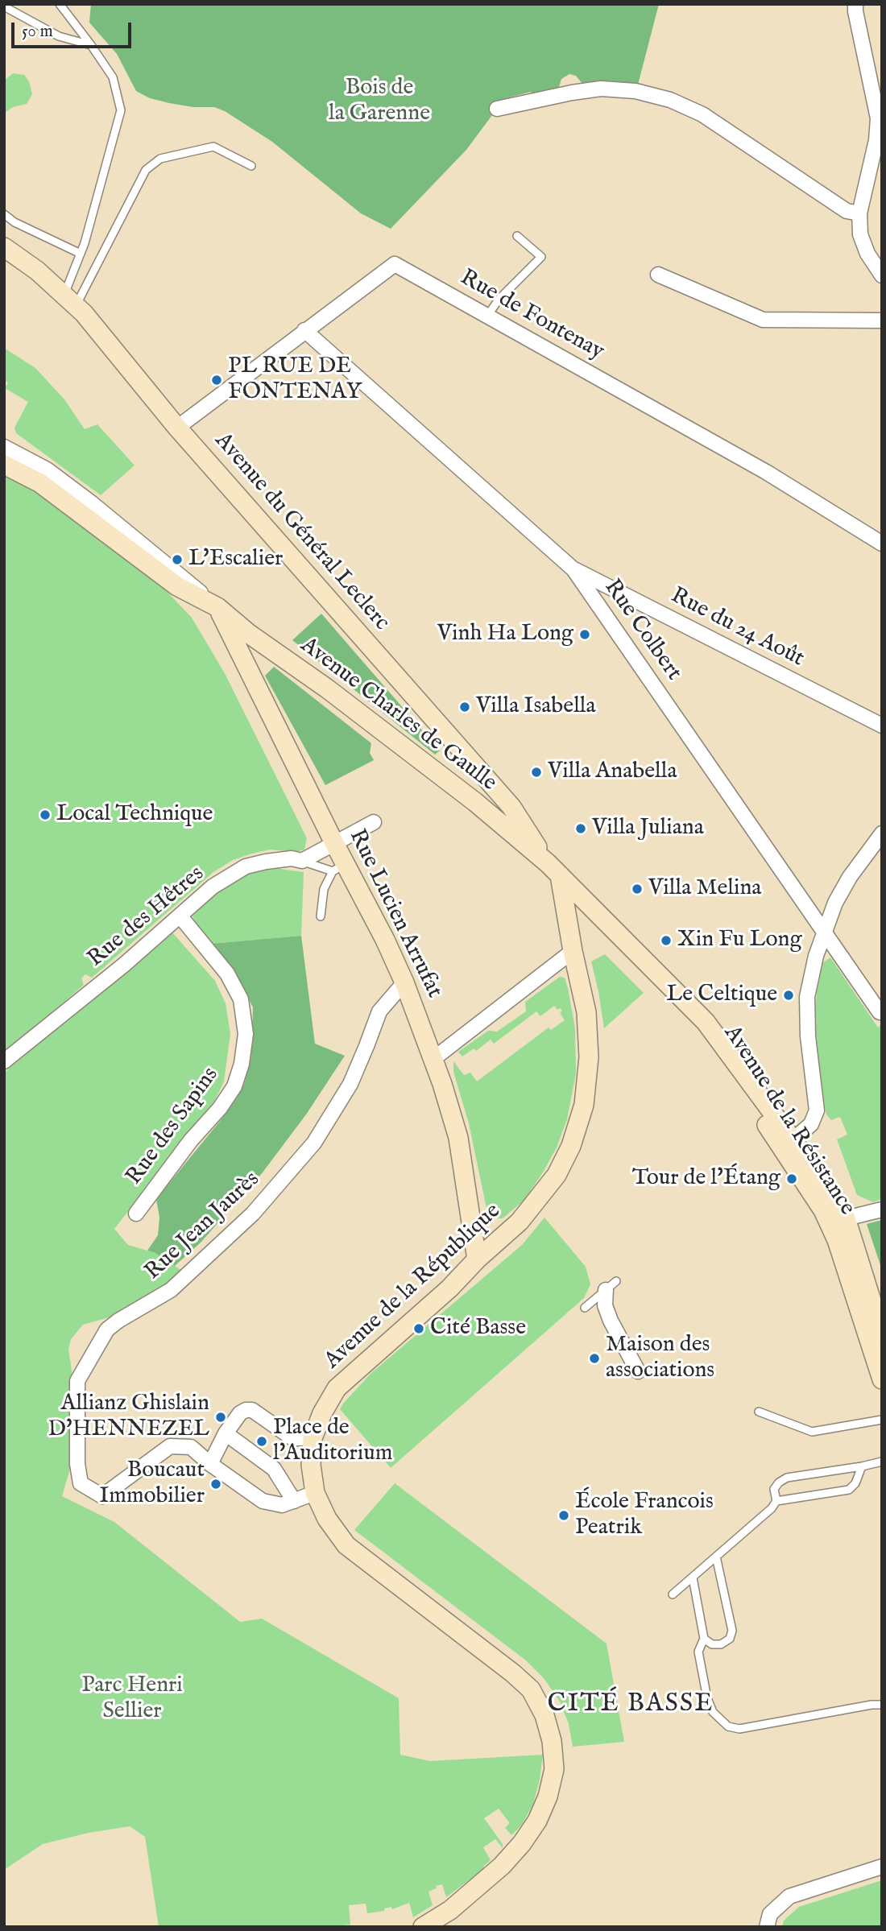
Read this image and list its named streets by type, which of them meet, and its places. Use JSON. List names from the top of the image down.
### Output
{
  "streets": {
    "street": [
      "Rue de Fontenay",
      "Avenue du Général Leclerc",
      "Rue du 24 Août",
      "Rue Colbert",
      "Avenue Charles de Gaulle",
      "Rue Lucien Arrufat",
      "Rue des Hêtres",
      "Avenue de la Résistance",
      "Rue des Sapins",
      "Rue Jean Jaurès",
      "Avenue de la République"
    ]
  },
  "crossings": [
    ["Rue de Fontenay", "Avenue du Général Leclerc"],
    ["Rue de Fontenay", "Rue Colbert"],
    ["Avenue du Général Leclerc", "Avenue Charles de Gaulle"],
    ["Avenue du Général Leclerc", "Avenue de la Résistance"],
    ["Avenue du Général Leclerc", "Avenue de la République"],
    ["Rue du 24 Août", "Rue Colbert"],
    ["Avenue Charles de Gaulle", "Rue Lucien Arrufat"],
    ["Avenue Charles de Gaulle", "Avenue de la Résistance"],
    ["Avenue Charles de Gaulle", "Avenue de la République"],
    ["Rue Lucien Arrufat", "Rue des Hêtres"],
    ["Rue Lucien Arrufat", "Rue Jean Jaurès"],
    ["Rue Lucien Arrufat", "Avenue de la République"],
    ["Rue des Hêtres", "Rue des Sapins"],
    ["Avenue de la Résistance", "Avenue de la République"]
  ],
  "districts": ["CITÉ BASSE"],
  "parks": ["Bois de la Garenne", "Parc Henri Sellier"],
  "places": [
    "PL RUE DE FONTENAY",
    "L'Escalier",
    "Vinh Ha Long",
    "Villa Isabella",
    "Villa Anabella",
    "Local Technique",
    "Villa Juliana",
    "Villa Melina",
    "Xin Fu Long",
    "Le Celtique",
    "Tour de l'Étang",
    "Cité Basse",
    "Maison des associations",
    "Allianz Ghislain D'HENNEZEL",
    "Place de l'Auditorium",
    "Boucaut Immobilier",
    "École Francois Peatrik"
  ],
  "scale_bar": "50 m"
}
